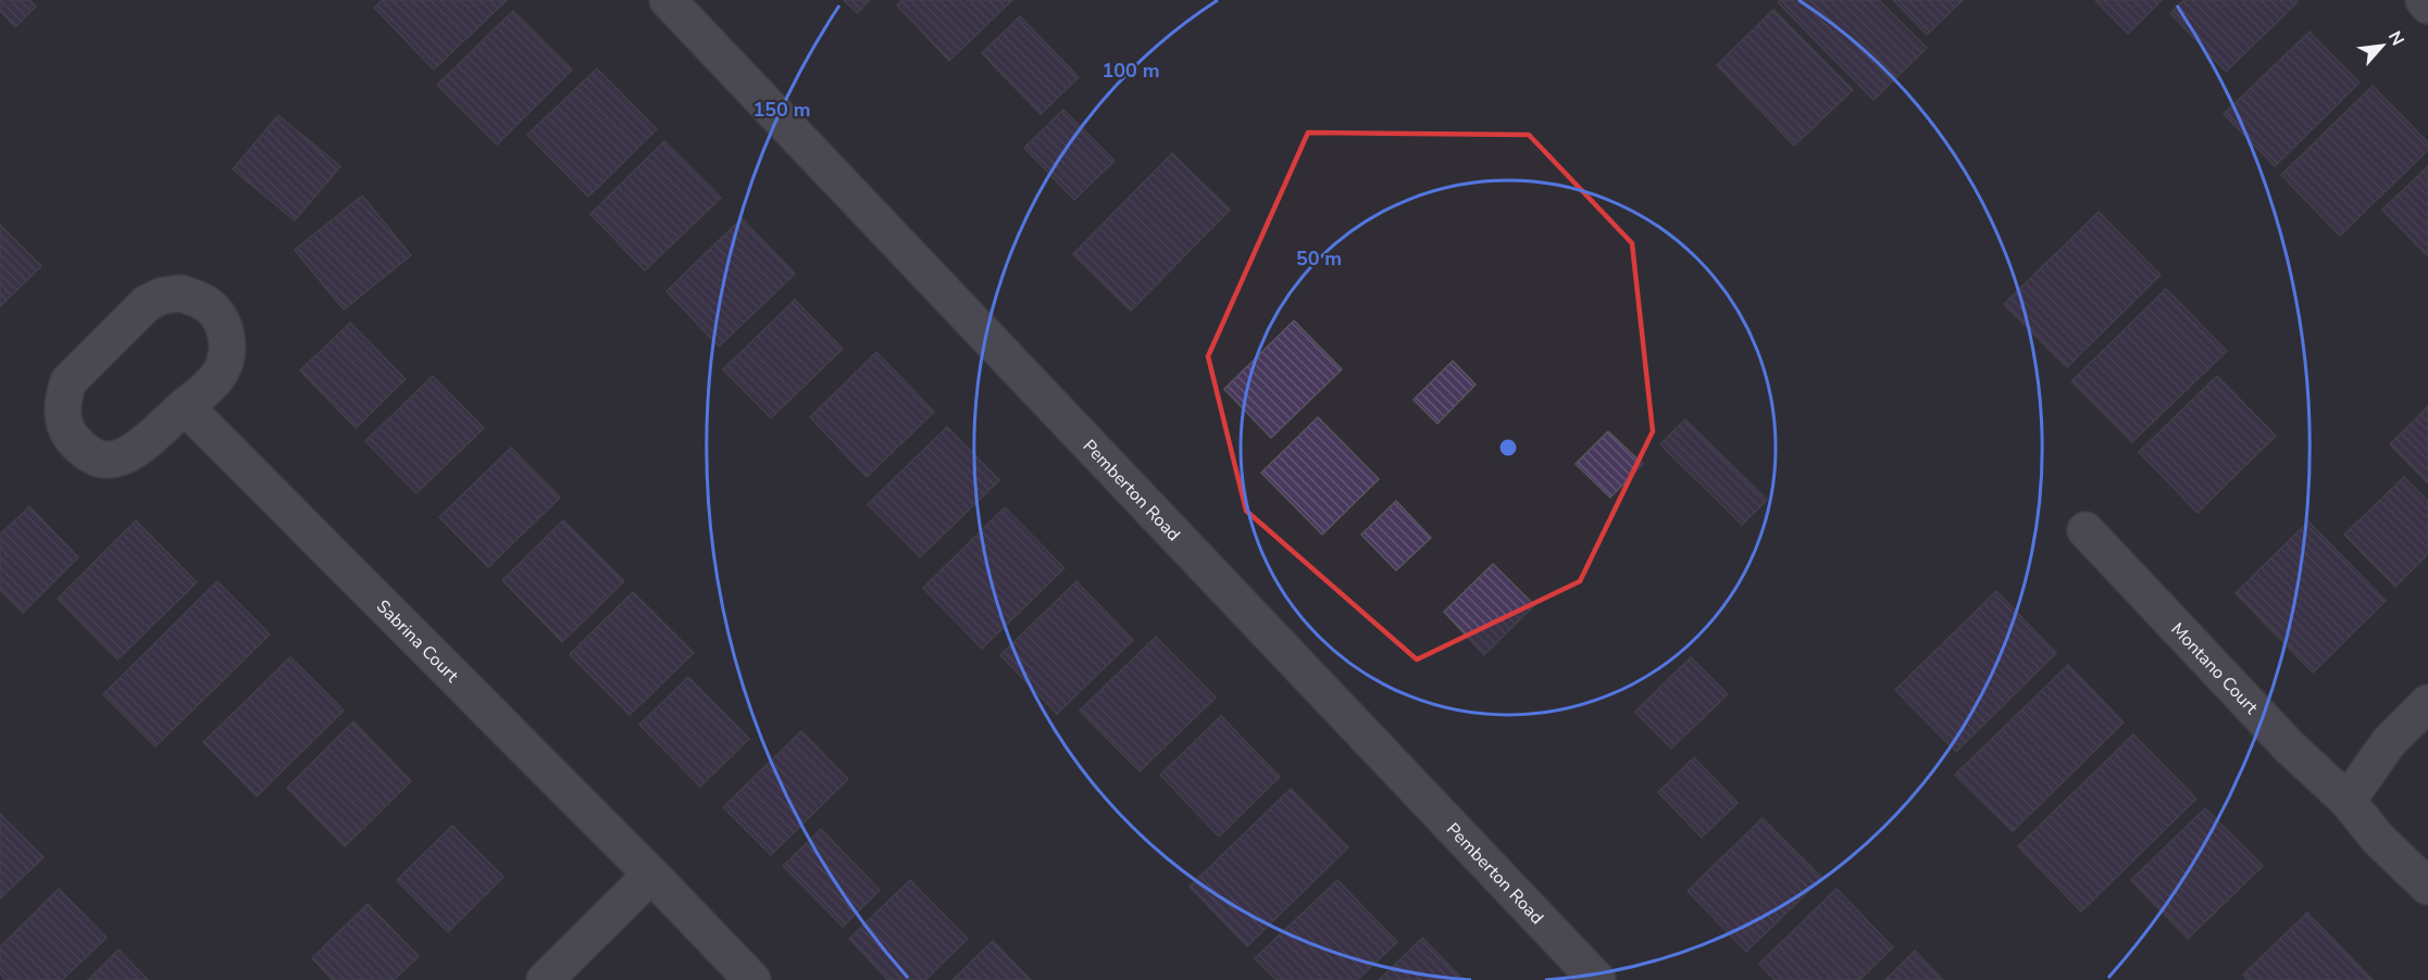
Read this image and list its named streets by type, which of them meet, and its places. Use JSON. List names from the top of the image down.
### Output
{
  "streets": {
    "street": ["Pemberton Road", "Sabrina Court", "Montano Court"]
  },
  "north": "top right",
  "rings": ["100 m", "150 m", "50 m"]
}
